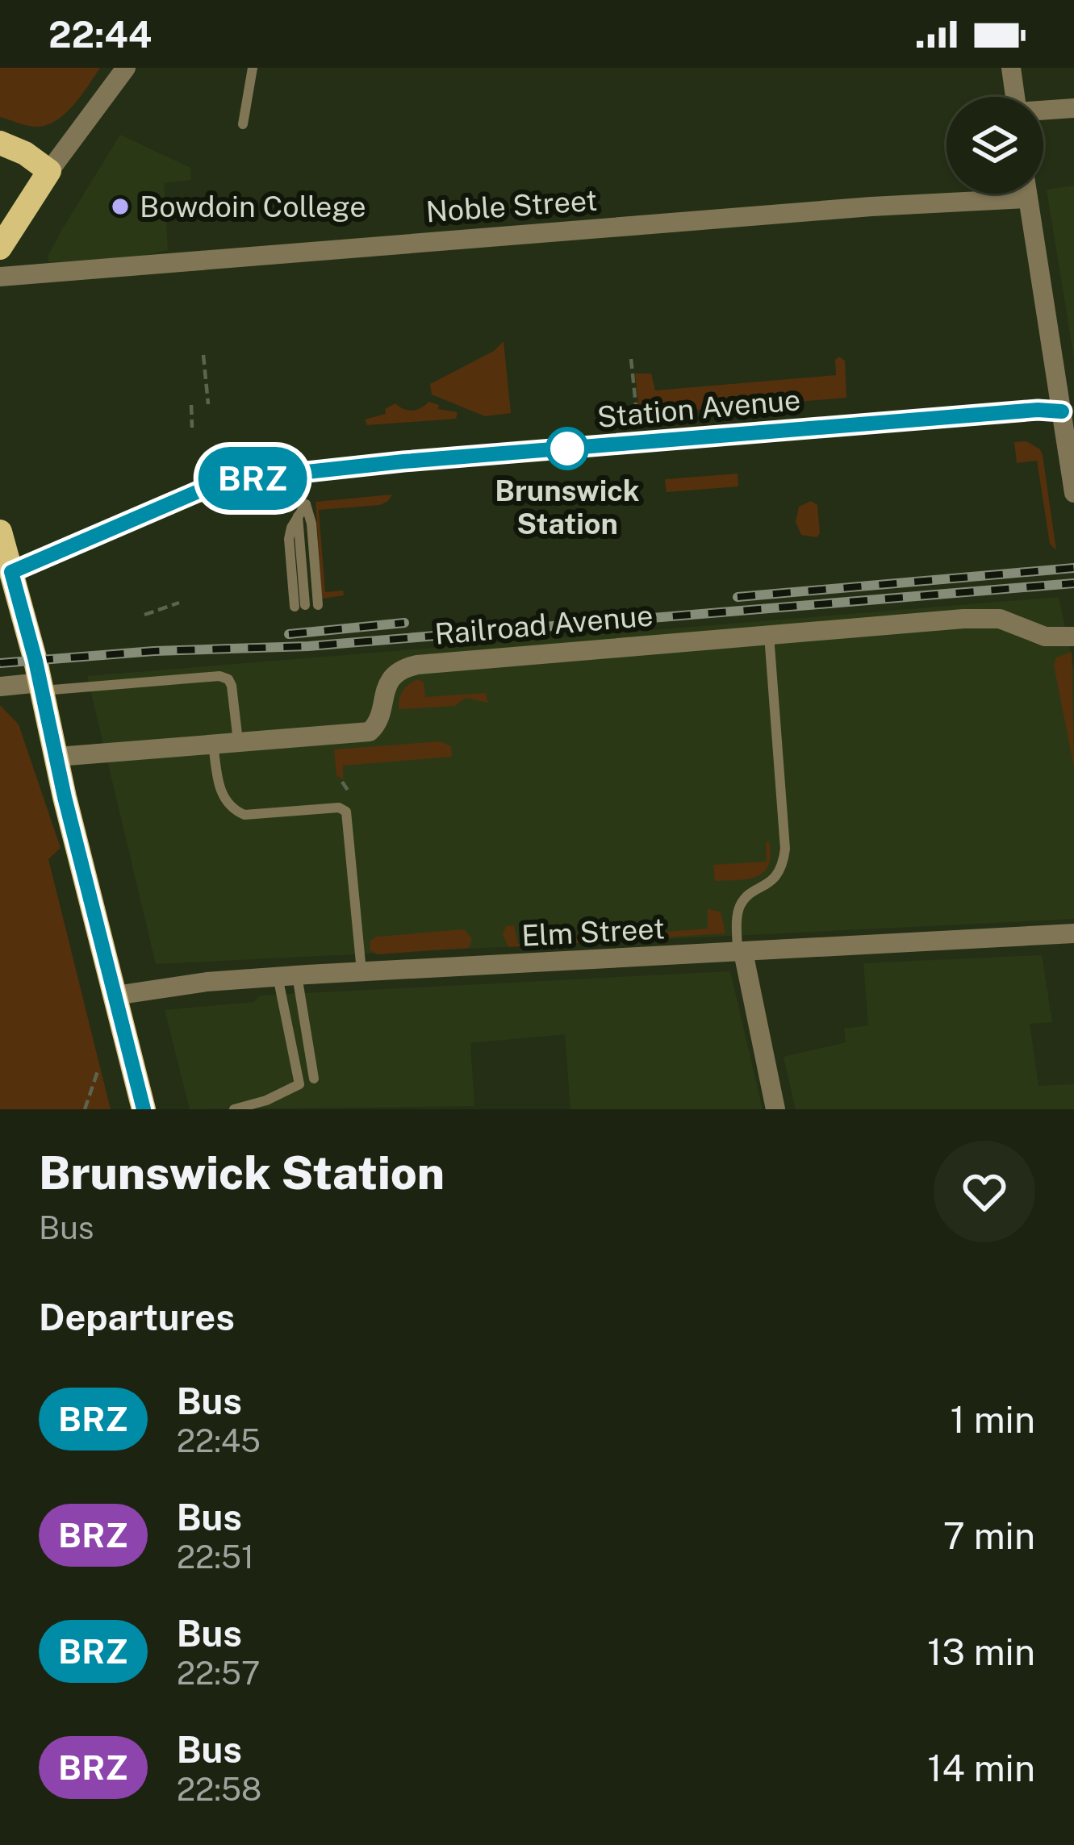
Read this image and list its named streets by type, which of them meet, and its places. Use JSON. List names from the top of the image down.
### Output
{
  "streets": {
    "street": [
      "Noble Street",
      "Station Avenue",
      "Railroad Avenue",
      "Elm Street"
    ]
  },
  "places": ["Bowdoin College", "Brunswick Station"],
  "lines": ["bus line BRZ"],
  "page": {
    "status": "22:44",
    "on_map": "BRZ",
    "heading": [
      ["Brunswick Station", "Bus"],
      "Departures"
    ],
    "list": [
      {
        "mark": "BRZ",
        "name": "Bus",
        "note": "22:45",
        "value": "1 min"
      },
      {
        "mark": "BRZ",
        "name": "Bus",
        "note": "22:51",
        "value": "7 min"
      },
      {
        "mark": "BRZ",
        "name": "Bus",
        "note": "22:57",
        "value": "13 min"
      },
      {
        "mark": "BRZ",
        "name": "Bus",
        "note": "22:58",
        "value": "14 min"
      }
    ]
  }
}
